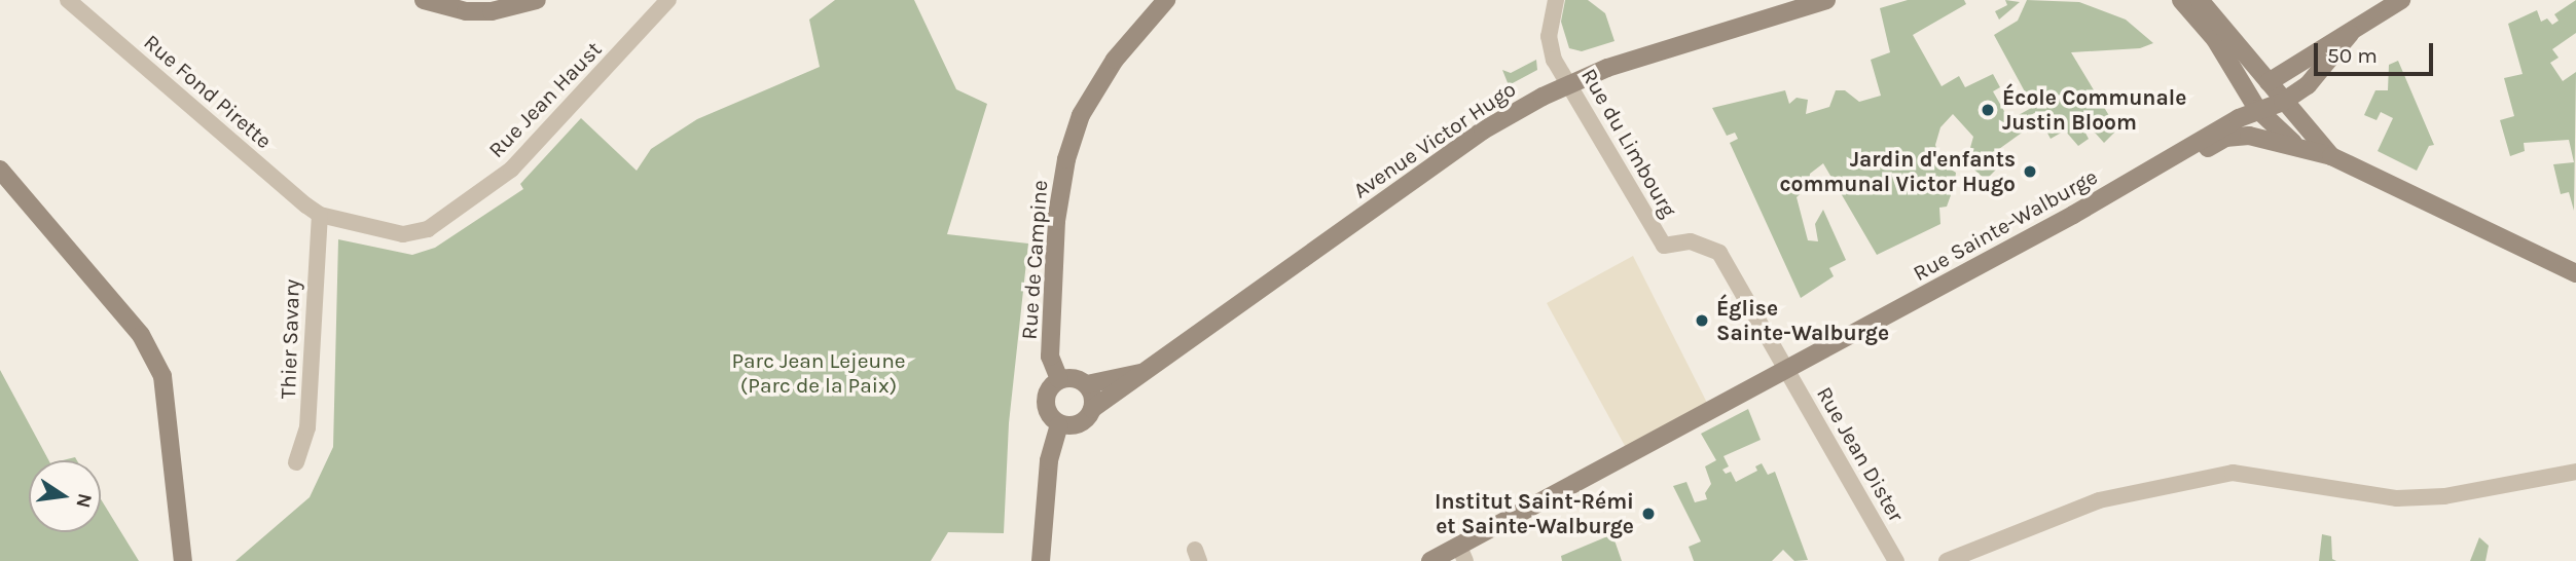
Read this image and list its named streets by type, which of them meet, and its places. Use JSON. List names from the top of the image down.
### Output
{
  "streets": {
    "street": [
      "Rue Fond Pirette",
      "Rue Jean Haust",
      "Avenue Victor Hugo",
      "Rue du Limbourg",
      "Rue Sainte-Walburge",
      "Rue de Campine",
      "Thier Savary",
      "Rue Jean Dister"
    ]
  },
  "crossings": [
    ["Rue Fond Pirette", "Rue Jean Haust"],
    ["Rue Fond Pirette", "Thier Savary"],
    ["Rue Jean Haust", "Thier Savary"],
    ["Avenue Victor Hugo", "Rue du Limbourg"],
    ["Avenue Victor Hugo", "Rue de Campine"],
    ["Rue du Limbourg", "Rue Sainte-Walburge"],
    ["Rue du Limbourg", "Rue Jean Dister"],
    ["Rue Sainte-Walburge", "Rue Jean Dister"]
  ],
  "parks": ["Parc Jean Lejeune (Parc de la Paix)"],
  "places": [
    "École Communale Justin Bloom",
    "Jardin d'enfants communal Victor Hugo",
    "Église Sainte-Walburge",
    "Institut Saint-Rémi et Sainte-Walburge"
  ],
  "scale_bar": "50 m",
  "north": "right"
}
